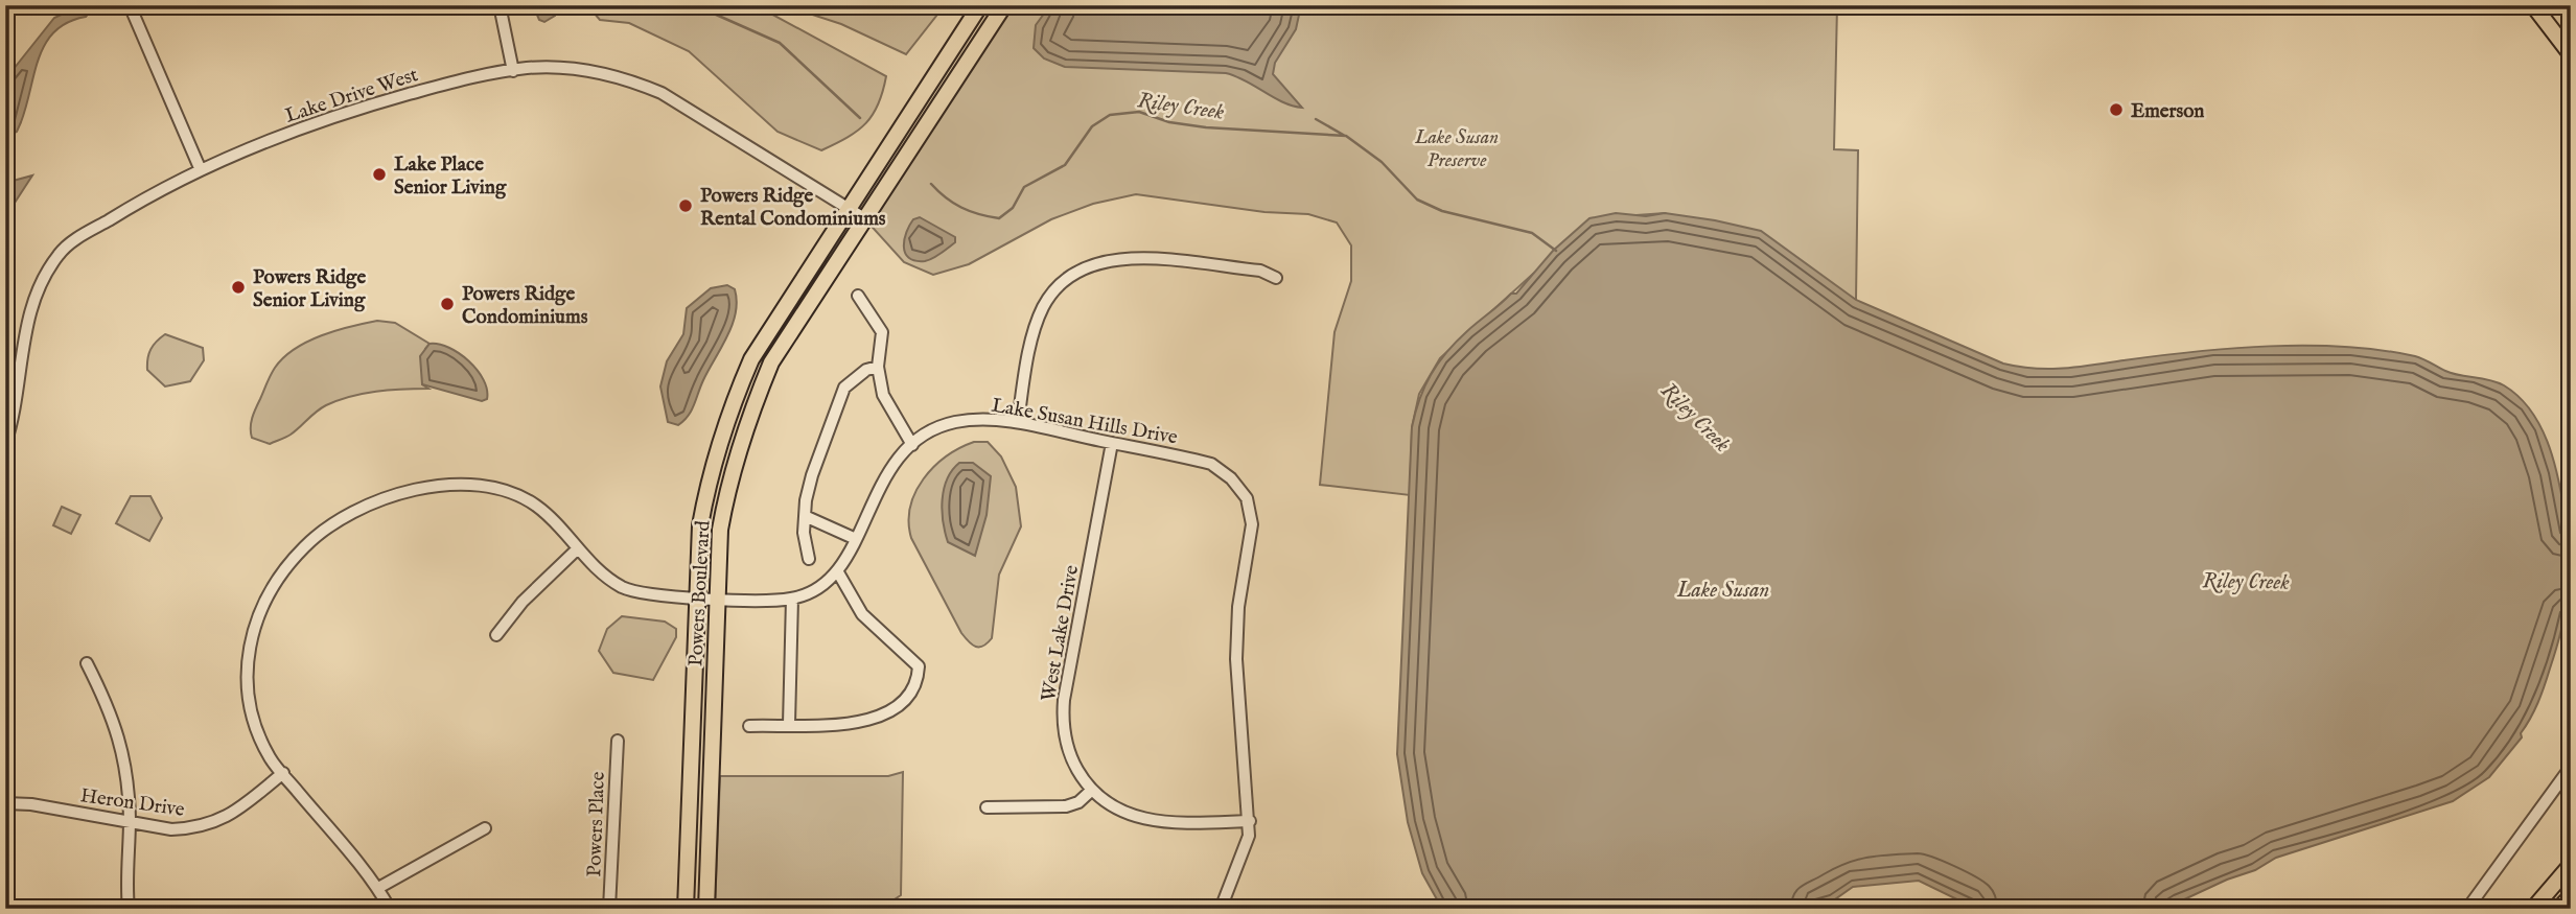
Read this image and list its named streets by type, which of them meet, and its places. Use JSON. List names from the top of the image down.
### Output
{
  "streets": {
    "main road": ["Powers Boulevard"],
    "street": [
      "Lake Drive West",
      "Lake Susan Hills Drive",
      "West Lake Drive",
      "Heron Drive",
      "Powers Place"
    ]
  },
  "crossings": [
    ["Lake Drive West", "Powers Boulevard"],
    ["Lake Susan Hills Drive", "Powers Boulevard"],
    ["Lake Susan Hills Drive", "West Lake Drive"],
    ["Lake Susan Hills Drive", "Heron Drive"]
  ],
  "water": ["Riley Creek", "Lake Susan"],
  "parks": ["Lake Susan Preserve"],
  "places": [
    "Emerson",
    "Lake Place Senior Living",
    "Powers Ridge Rental Condominiums",
    "Powers Ridge Senior Living",
    "Powers Ridge Condominiums"
  ]
}
